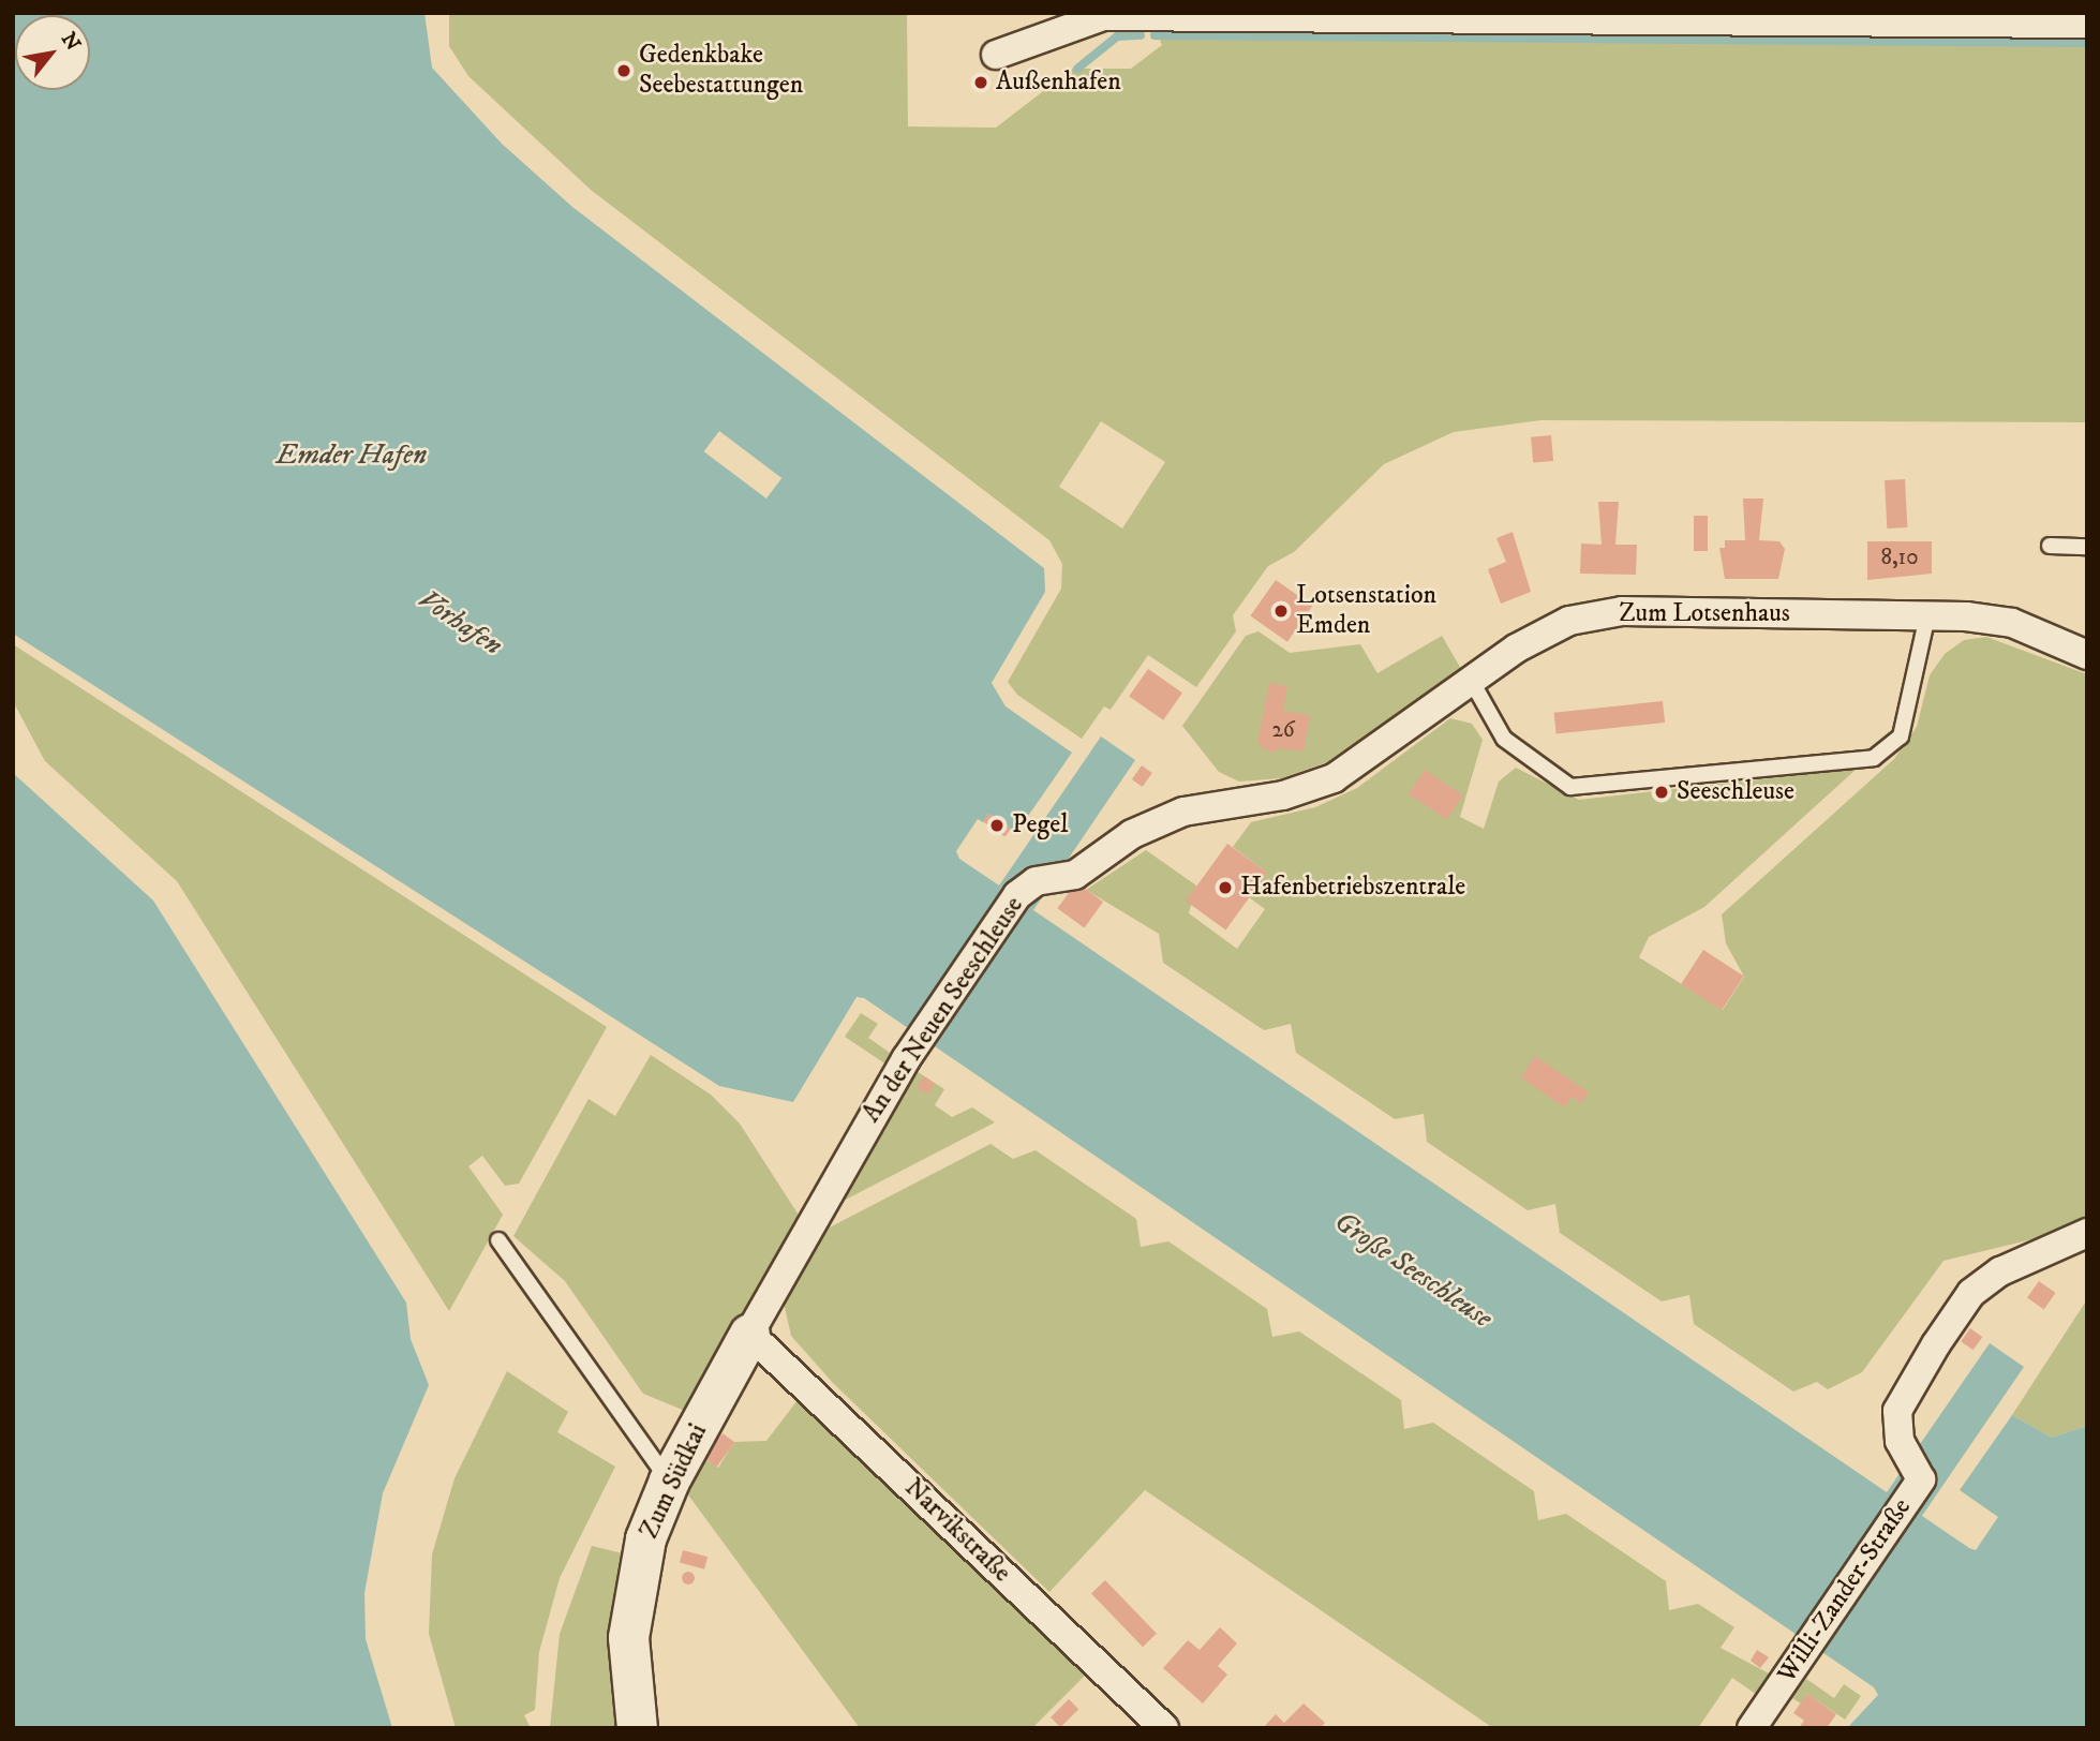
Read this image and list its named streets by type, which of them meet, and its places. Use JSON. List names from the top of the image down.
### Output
{
  "streets": {
    "street": [
      "Zum Lotsenhaus",
      "An der Neuen Seeschleuse",
      "Zum Südkai",
      "Narvikstraße",
      "Willi-Zander-Straße"
    ]
  },
  "crossings": [
    ["Zum Lotsenhaus", "An der Neuen Seeschleuse"],
    ["An der Neuen Seeschleuse", "Zum Südkai"],
    ["An der Neuen Seeschleuse", "Narvikstraße"],
    ["Zum Südkai", "Narvikstraße"]
  ],
  "water": ["Emder Hafen", "Vorhafen", "Große Seeschleuse"],
  "places": [
    "Gedenkbake Seebestattungen",
    "Außenhafen",
    "Lotsenstation Emden",
    "Seeschleuse",
    "Pegel",
    "Hafenbetriebszentrale"
  ],
  "house_numbers": ["8,10", "26"],
  "north": "top right"
}
